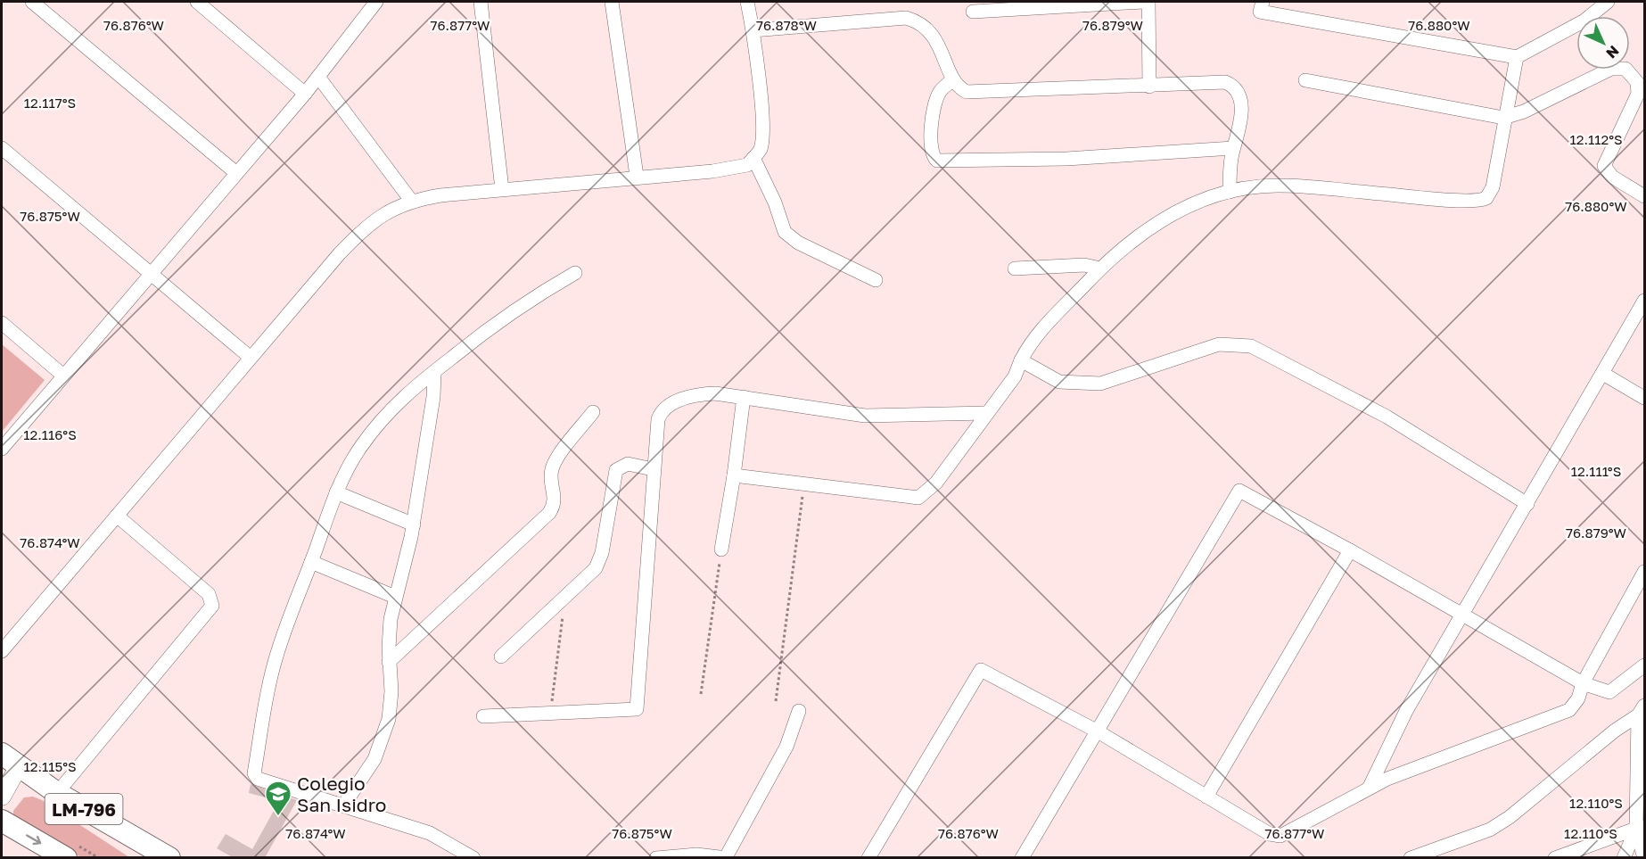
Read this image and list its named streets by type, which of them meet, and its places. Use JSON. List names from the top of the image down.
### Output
{
  "streets": {
    "main road": ["LM-796"]
  },
  "places": {
    "school or university": ["Colegio San Isidro"]
  },
  "north": "bottom right",
  "coordinates": [
    "76.876°W",
    "76.877°W",
    "76.878°W",
    "76.879°W",
    "76.880°W",
    "12.117°S",
    "12.112°S",
    "76.875°W",
    "12.116°S",
    "12.111°S",
    "76.874°W",
    "12.115°S",
    "12.110°S"
  ]
}
